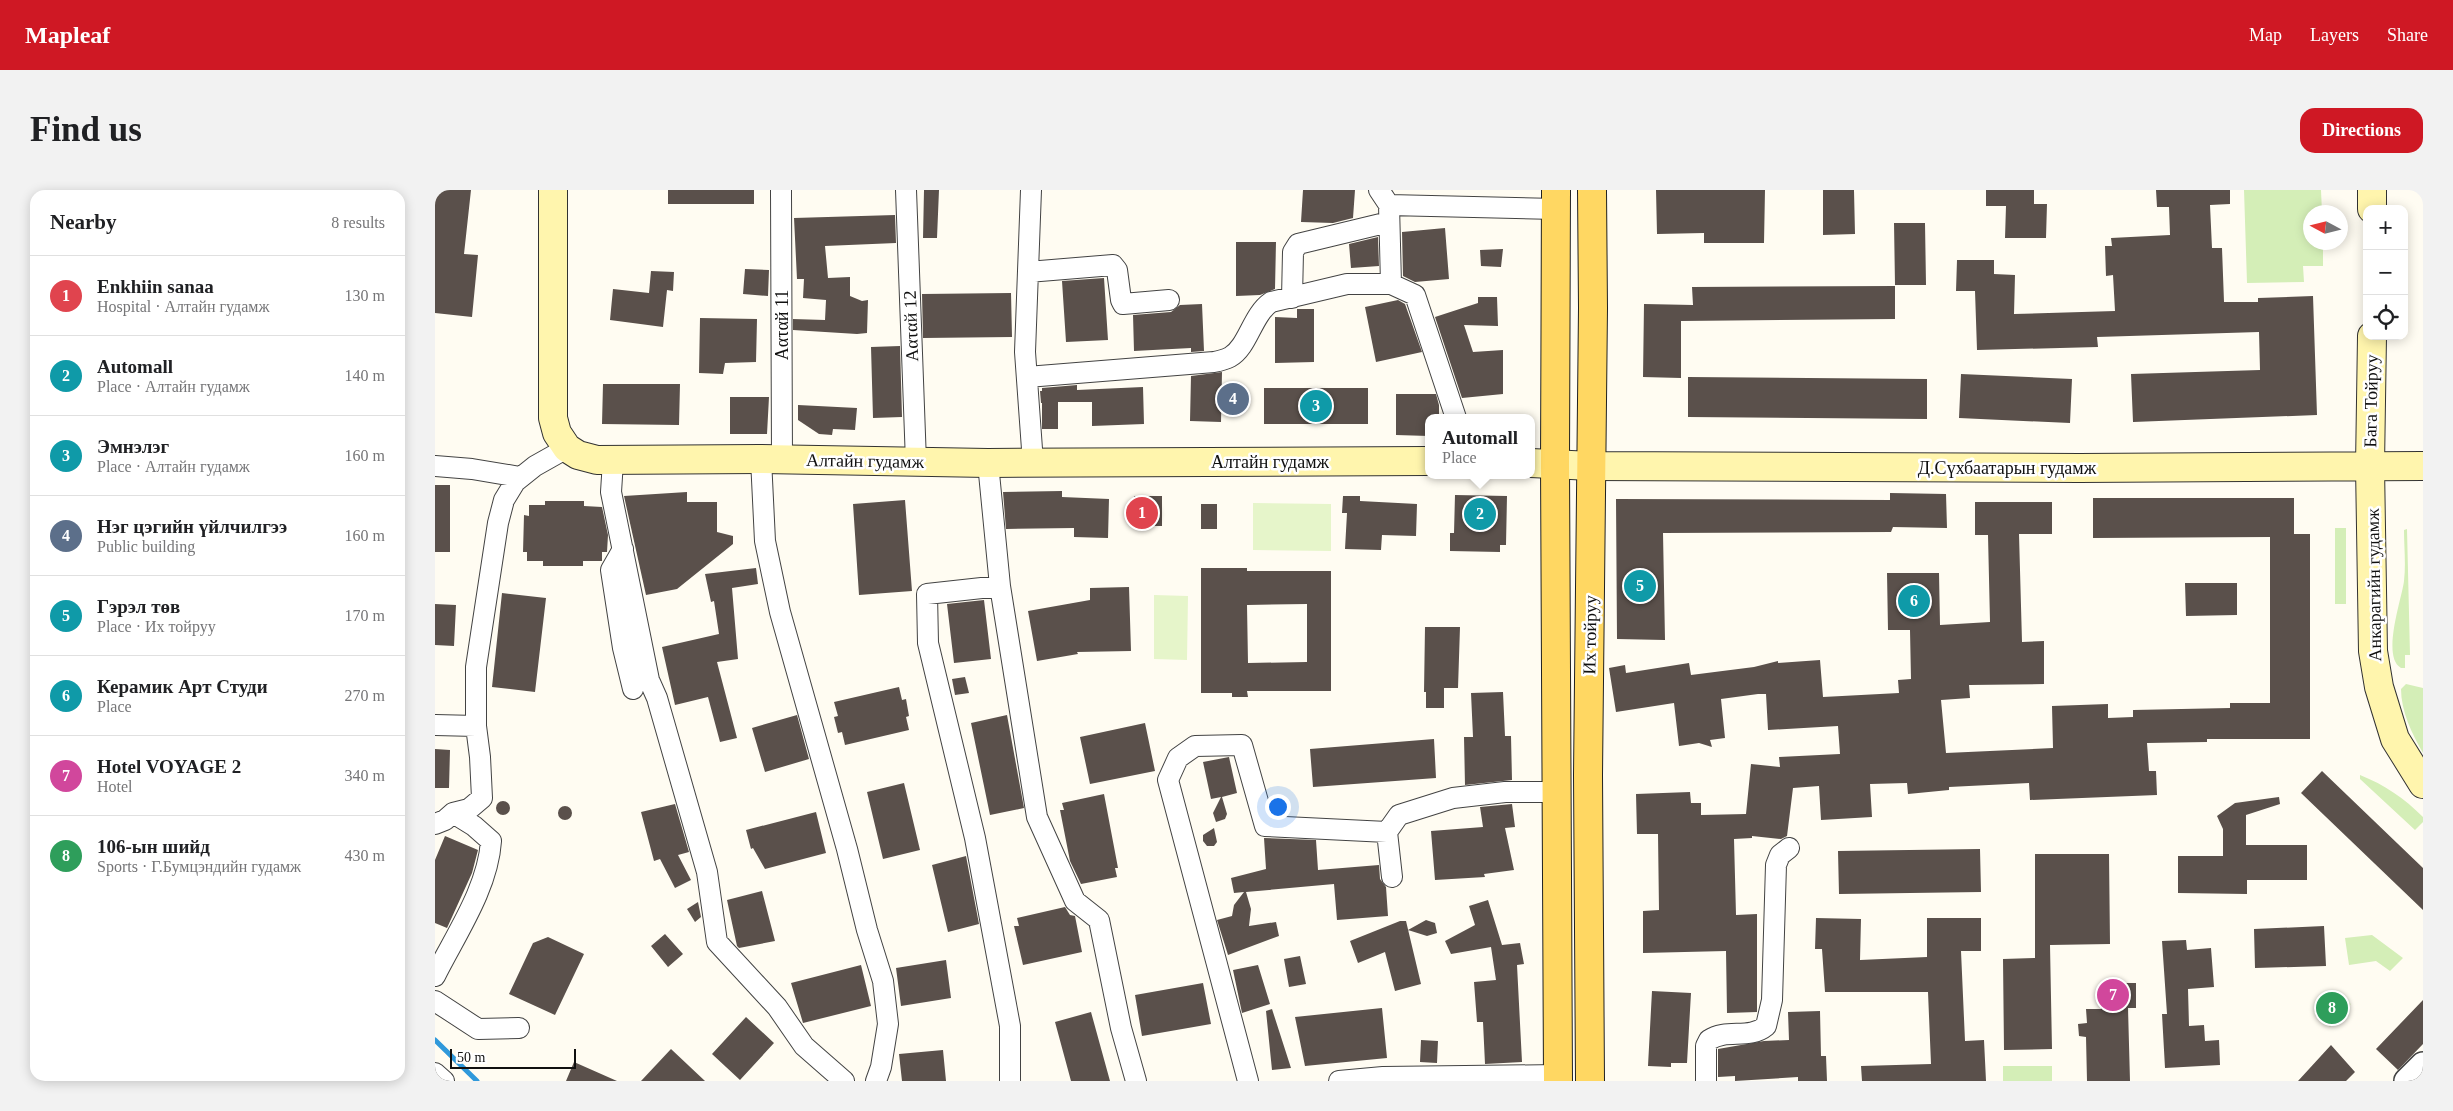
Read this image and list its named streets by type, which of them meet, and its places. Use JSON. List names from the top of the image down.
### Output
{
  "streets": {
    "main road": [
      "Бага Тойруу",
      "Алтайн гудамж",
      "Д.Сүхбаатарын гудамж",
      "Анкарагийн гудамж",
      "Их тойруу"
    ],
    "street": ["Ααταй 11", "Ααταй 12"]
  },
  "crossings": [
    ["Ααταй 11", "Алтайн гудамж"],
    ["Ααταй 12", "Алтайн гудамж"],
    ["Бага Тойруу", "Д.Сүхбаатарын гудамж"],
    ["Бага Тойруу", "Анкарагийн гудамж"],
    ["Д.Сүхбаатарын гудамж", "Анкарагийн гудамж"],
    ["Д.Сүхбаатарын гудамж", "Их тойруу"]
  ],
  "scale_bar": "50 m",
  "north": "left",
  "page": {
    "header": "Mapleaf",
    "nav": ["Map", "Layers", "Share"],
    "buttons": "Directions",
    "title": "Find us",
    "heading": ["Nearby", "8 results"],
    "map_buttons": ["+", "−"],
    "list": [
      {
        "mark": "1",
        "name": "Enkhiin sanaa",
        "note": "Hospital · Алтайн гудамж",
        "value": "130 m"
      },
      {
        "mark": "2",
        "name": "Automall",
        "note": "Place · Алтайн гудамж",
        "value": "140 m"
      },
      {
        "mark": "3",
        "name": "Эмнэлэг",
        "note": "Place · Алтайн гудамж",
        "value": "160 m"
      },
      {
        "mark": "4",
        "name": "Нэг цэгийн үйлчилгээ",
        "note": "Public building",
        "value": "160 m"
      },
      {
        "mark": "5",
        "name": "Гэрэл төв",
        "note": "Place · Их тойруу",
        "value": "170 m"
      },
      {
        "mark": "6",
        "name": "Керамик Арт Студи",
        "note": "Place",
        "value": "270 m"
      },
      {
        "mark": "7",
        "name": "Hotel VOYAGE 2",
        "note": "Hotel",
        "value": "340 m"
      },
      {
        "mark": "8",
        "name": "106-ын шийд",
        "note": "Sports · Г.Бумцэндийн гудамж",
        "value": "430 m"
      }
    ],
    "pins": [
      "4",
      "3",
      "1",
      "2",
      "5",
      "6",
      "7",
      "8"
    ],
    "popup": ["Automall", "Place"],
    "scale": "50 m"
  }
}
